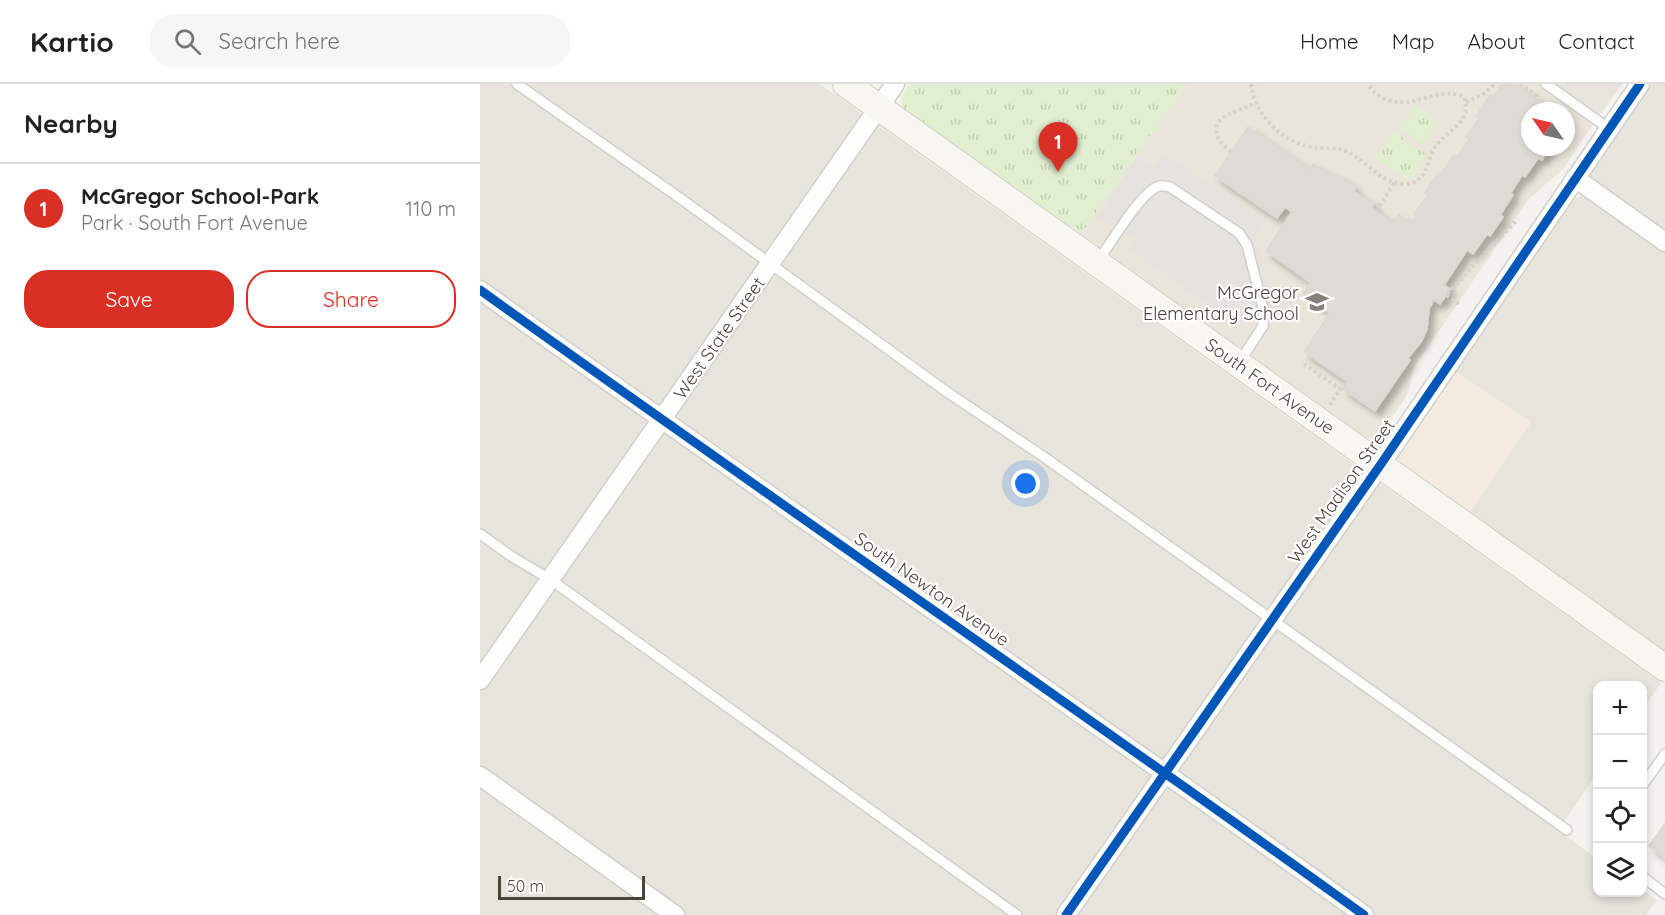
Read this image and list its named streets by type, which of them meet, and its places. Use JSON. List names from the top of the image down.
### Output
{
  "streets": {
    "street": [
      "West State Street",
      "South Fort Avenue",
      "West Madison Street",
      "South Newton Avenue"
    ]
  },
  "crossings": [
    ["West State Street", "South Fort Avenue"],
    ["West State Street", "South Newton Avenue"],
    ["South Fort Avenue", "West Madison Street"],
    ["West Madison Street", "South Newton Avenue"]
  ],
  "places": {
    "school or university": ["McGregor Elementary School"]
  },
  "scale_bar": "50 m",
  "north": "top left",
  "page": {
    "header": "Kartio",
    "search": "Search here",
    "nav": [
      "Home",
      "Map",
      "About",
      "Contact"
    ],
    "heading": "Nearby",
    "pins": "1",
    "list": [
      {
        "mark": "1",
        "name": "McGregor School-Park",
        "note": "Park · South Fort Avenue",
        "value": "110 m"
      }
    ],
    "buttons": ["Save", "Share"],
    "map_buttons": ["+", "−"],
    "scale": "50 m"
  }
}
